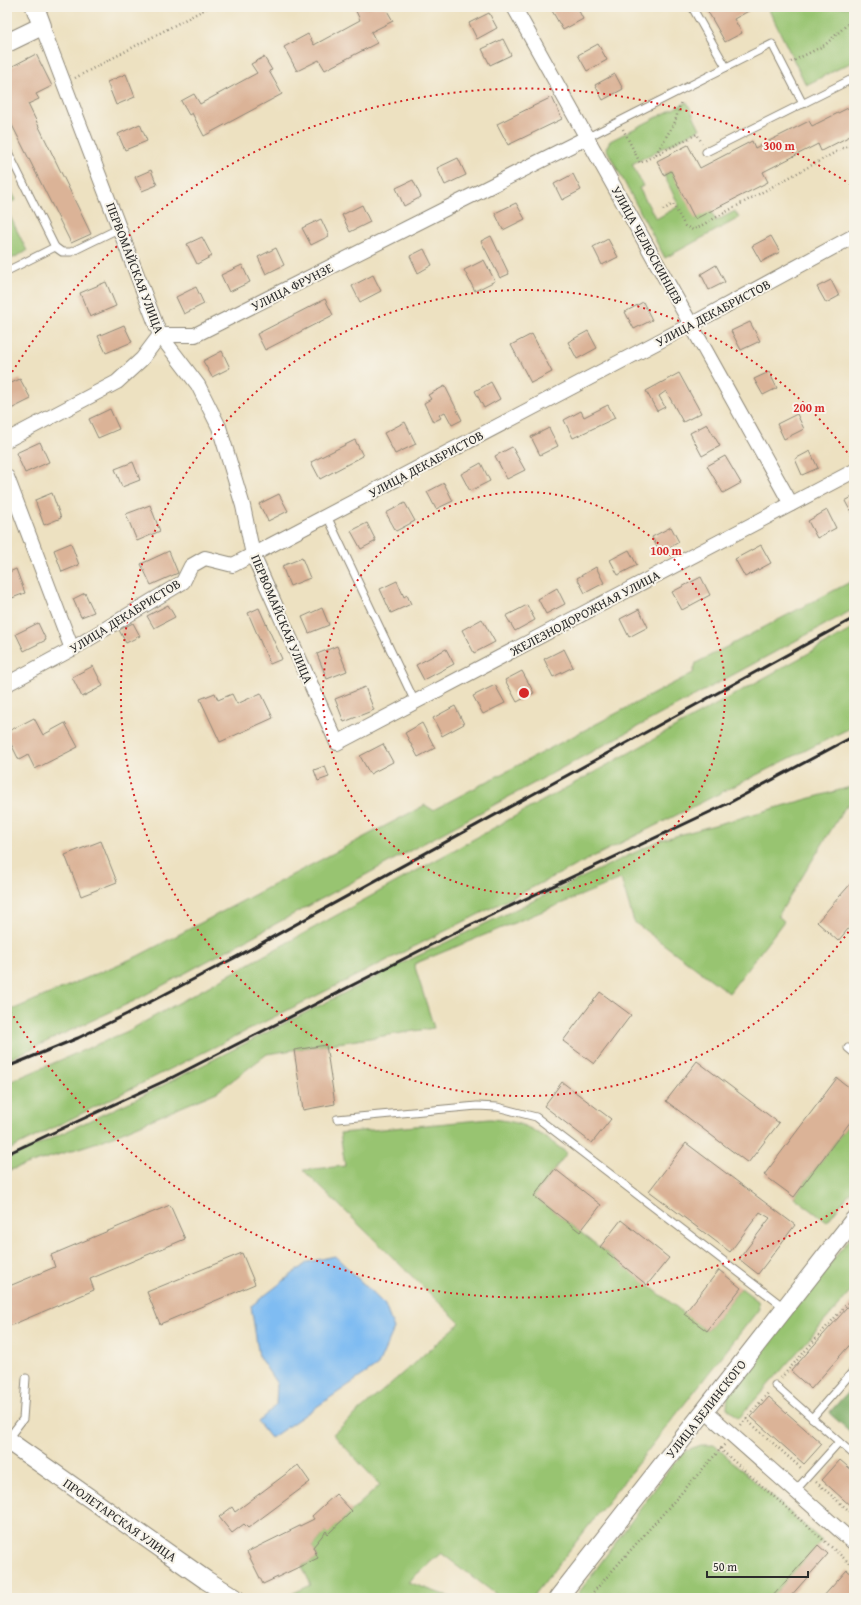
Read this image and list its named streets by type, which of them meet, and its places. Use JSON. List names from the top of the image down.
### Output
{
  "streets": {
    "street": [
      "УЛИЦА ЧЕЛЮСКИНЦЕВ",
      "ПЕРВОМАЙСКАЯ УЛИЦА",
      "УЛИЦА ФРУНЗЕ",
      "УЛИЦА ДЕКАБРИСТОВ",
      "ЖЕЛЕЗНОДОРОЖНАЯ УЛИЦА",
      "УЛИЦА БЕЛИНСКОГО",
      "ПРОЛЕТАРСКАЯ УЛИЦА"
    ]
  },
  "crossings": [
    ["УЛИЦА ЧЕЛЮСКИНЦЕВ", "УЛИЦА ФРУНЗЕ"],
    ["УЛИЦА ЧЕЛЮСКИНЦЕВ", "УЛИЦА ДЕКАБРИСТОВ"],
    ["УЛИЦА ЧЕЛЮСКИНЦЕВ", "ЖЕЛЕЗНОДОРОЖНАЯ УЛИЦА"],
    ["ПЕРВОМАЙСКАЯ УЛИЦА", "УЛИЦА ФРУНЗЕ"],
    ["ПЕРВОМАЙСКАЯ УЛИЦА", "УЛИЦА ДЕКАБРИСТОВ"],
    ["ПЕРВОМАЙСКАЯ УЛИЦА", "ЖЕЛЕЗНОДОРОЖНАЯ УЛИЦА"]
  ],
  "scale_bar": "50 m",
  "rings": ["300 m", "200 m", "100 m"]
}
